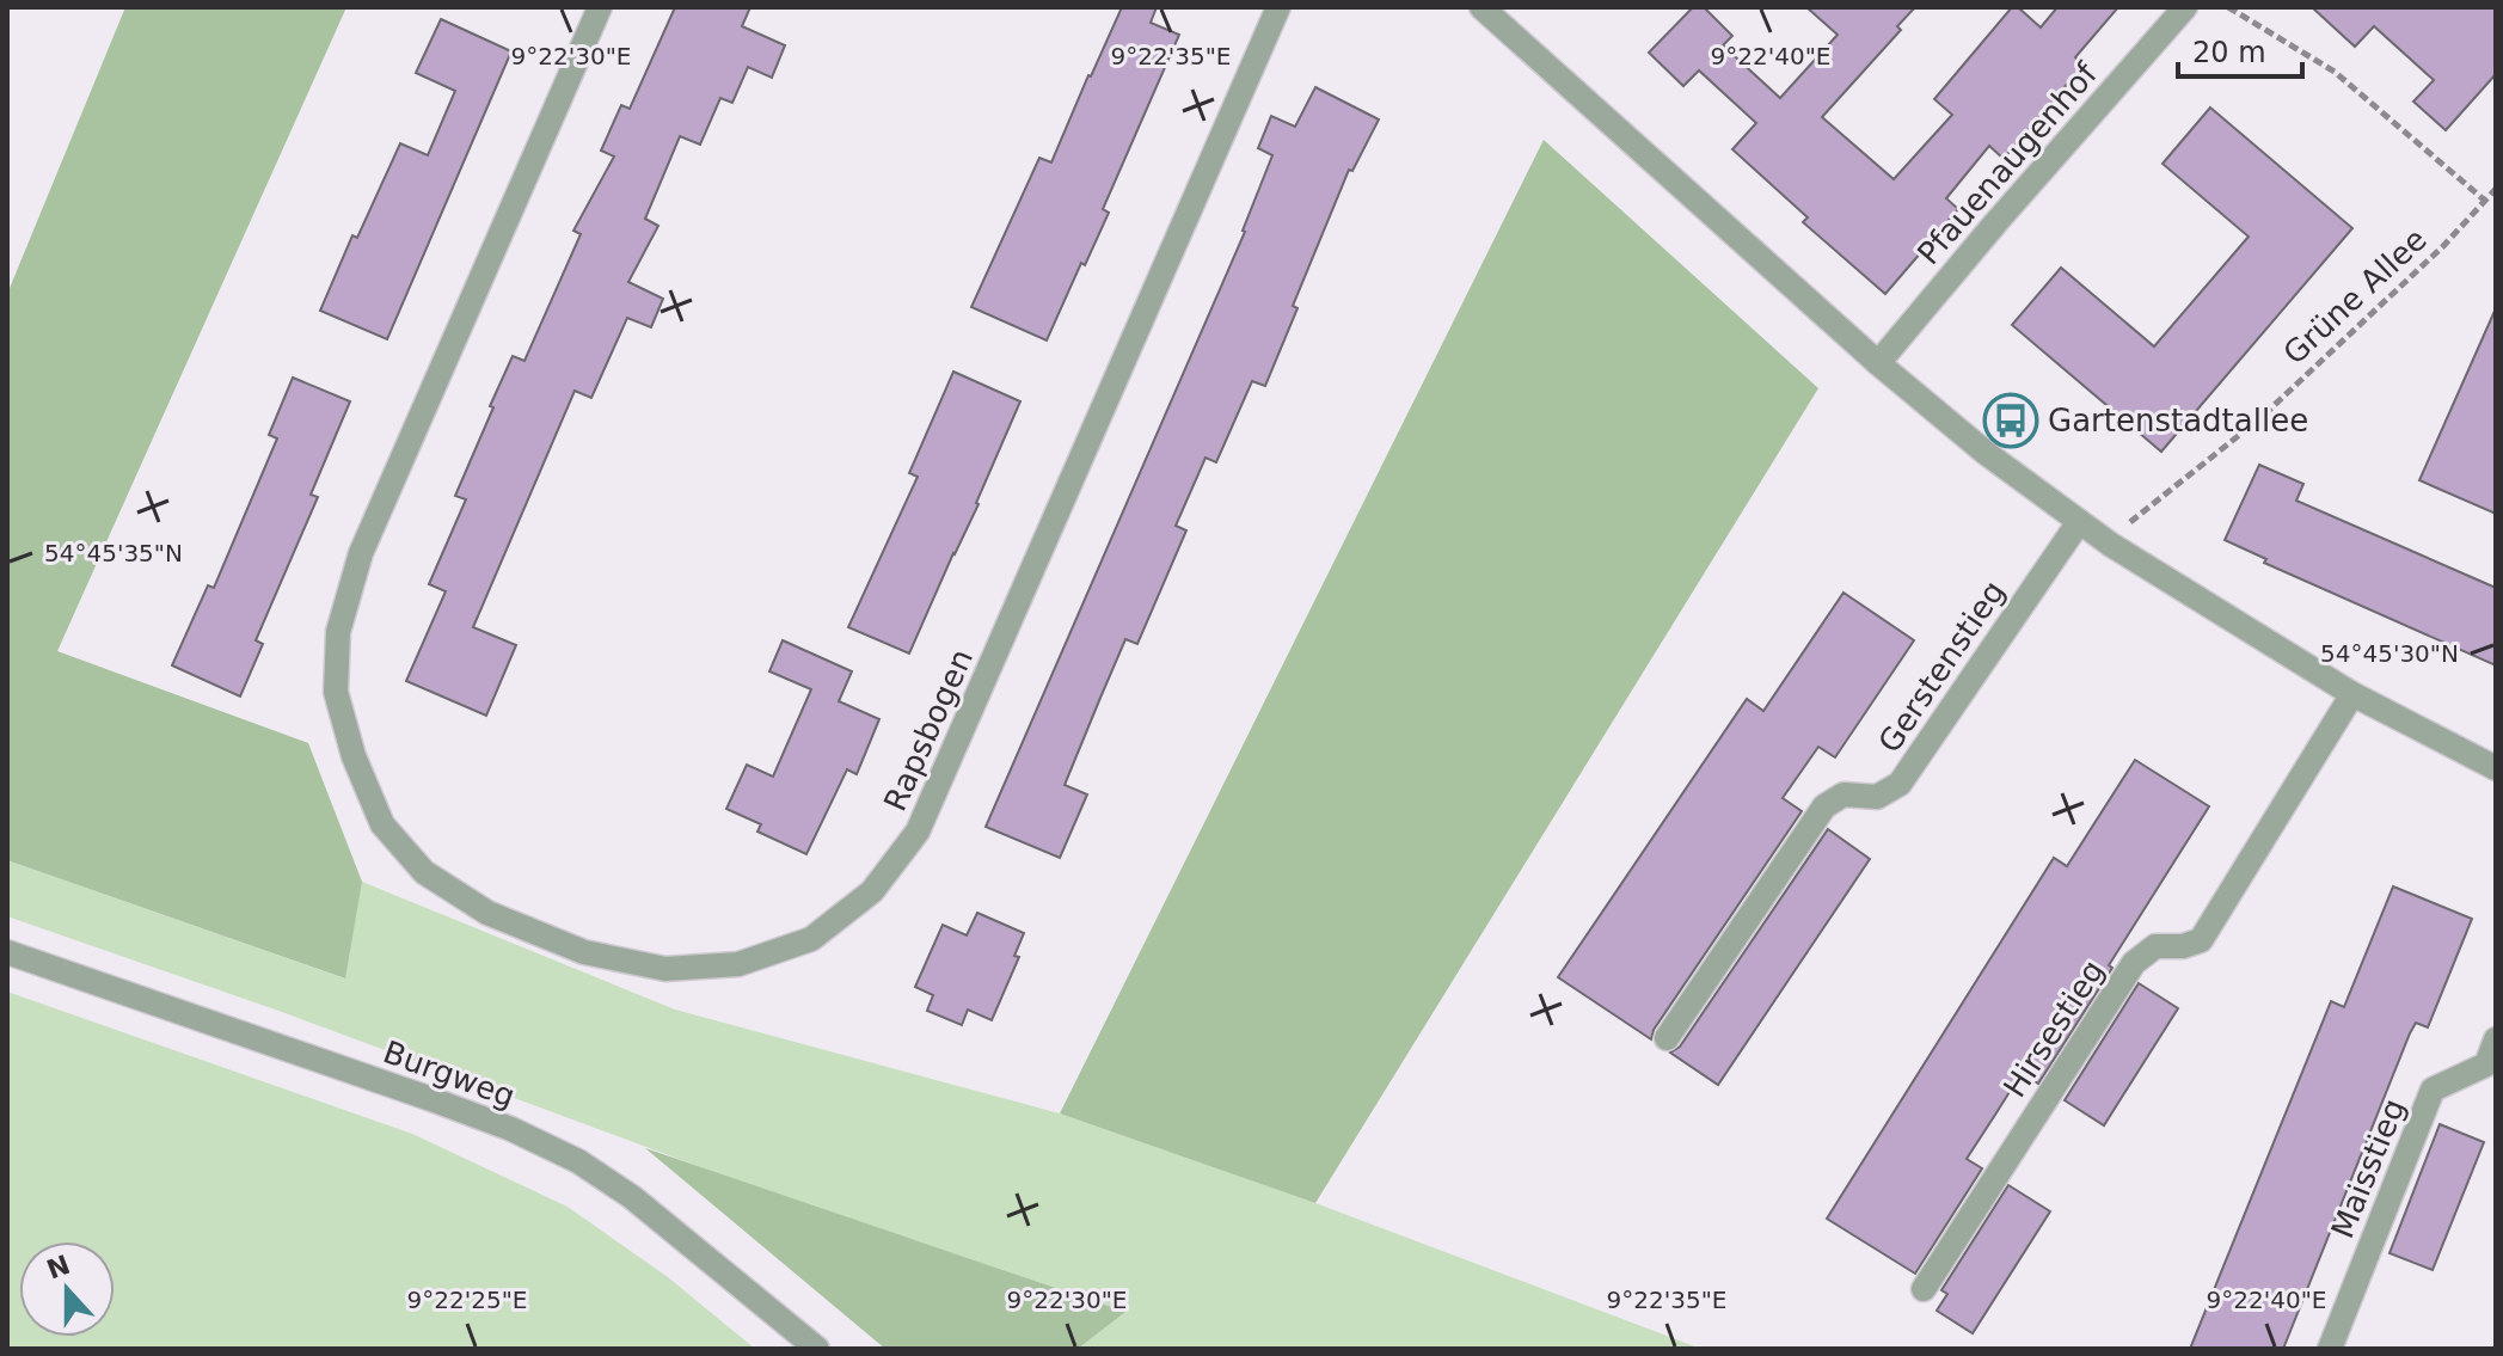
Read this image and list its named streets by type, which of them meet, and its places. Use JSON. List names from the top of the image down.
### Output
{
  "streets": {
    "street": [
      "Pfauenaugenhof",
      "Gerstenstieg",
      "Rapsbogen",
      "Hirsestieg",
      "Burgweg",
      "Maisstieg"
    ],
    "path": ["Grüne Allee"]
  },
  "places": {
    "bus stop": ["Gartenstadtallee"]
  },
  "scale_bar": "20 m",
  "north": "top",
  "coordinates": [
    "9°22'35\"E",
    "9°22'30\"E",
    "9°22'40\"E",
    "54°45'35\"N",
    "54°45'30\"N",
    "9°22'25\"E"
  ]
}
